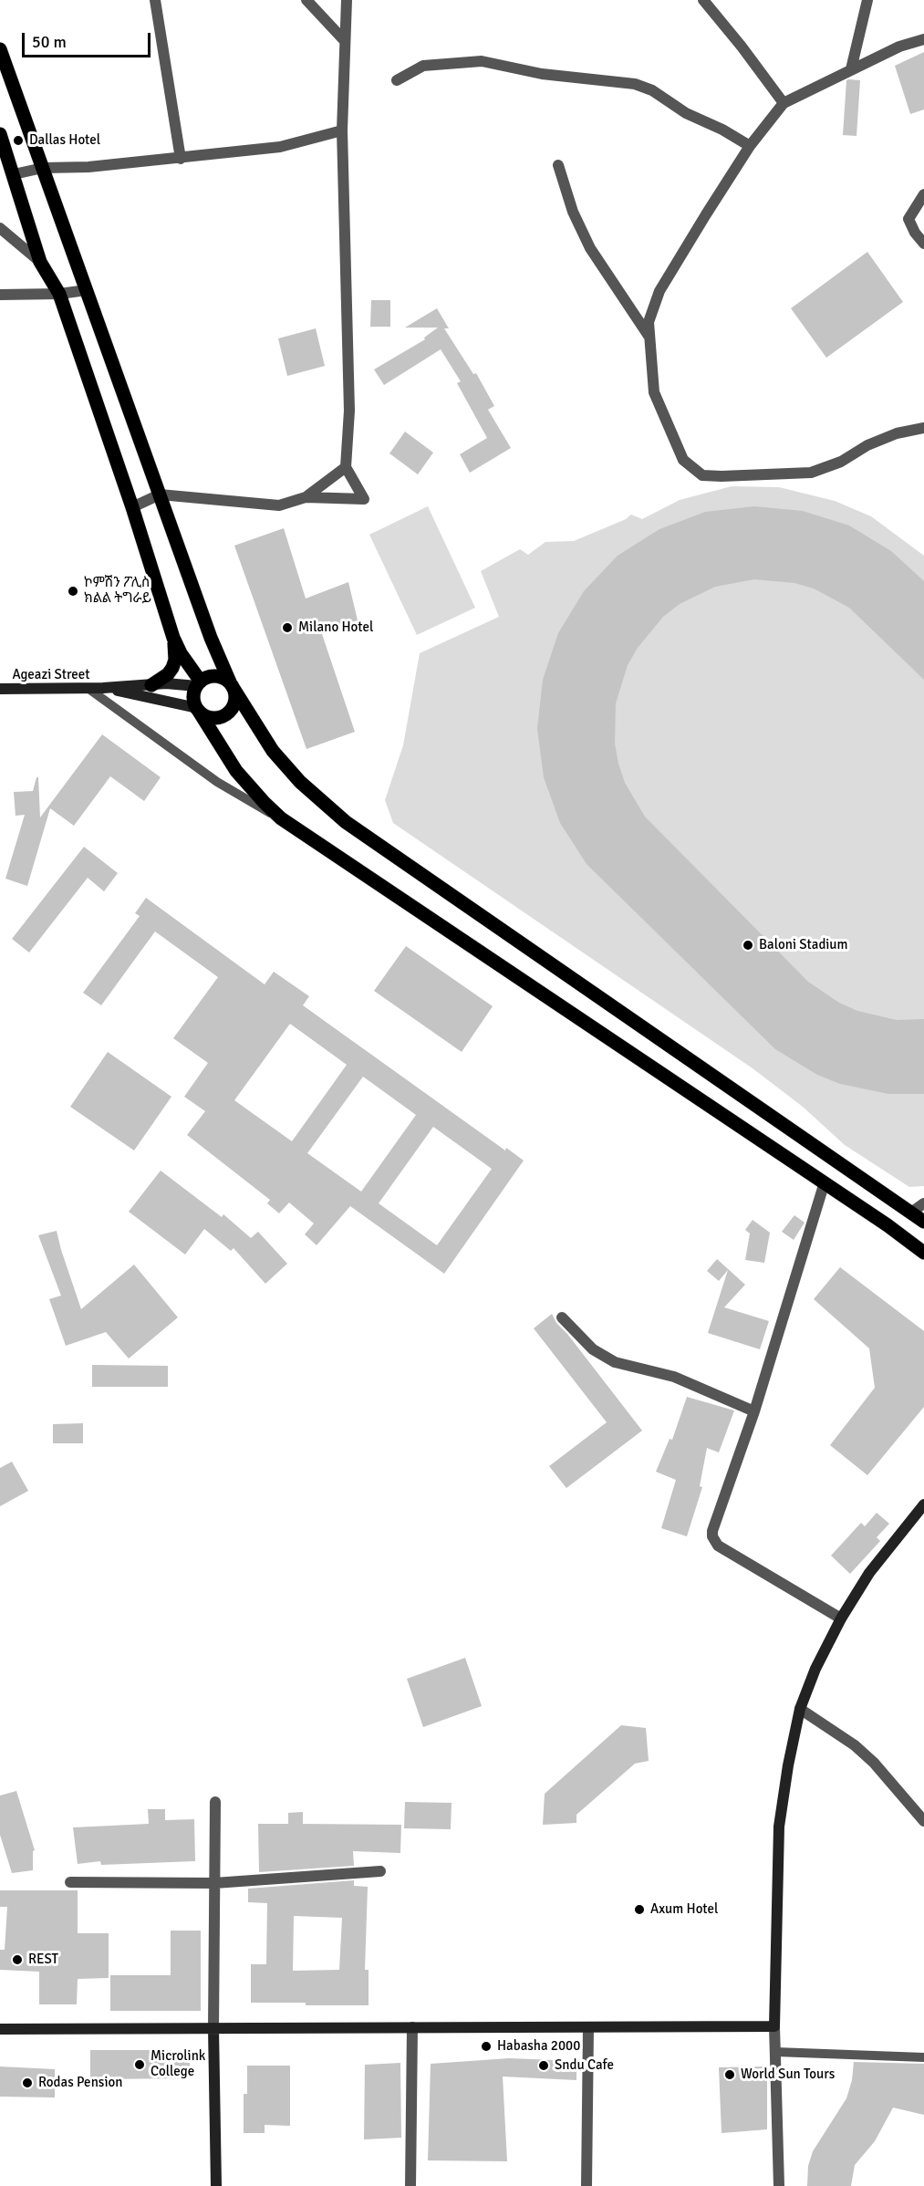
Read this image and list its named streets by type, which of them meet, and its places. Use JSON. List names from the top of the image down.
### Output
{
  "streets": {
    "street": ["Ageazi Street"]
  },
  "places": [
    "Dallas Hotel",
    "ኮምሽን ፖሊስ ክልል ትግራይ",
    "Milano Hotel",
    "Baloni Stadium",
    "Axum Hotel",
    "REST",
    "Habasha 2000",
    "Microlink College",
    "Sndu Cafe",
    "World Sun Tours",
    "Rodas Pension"
  ],
  "scale_bar": "50 m"
}
